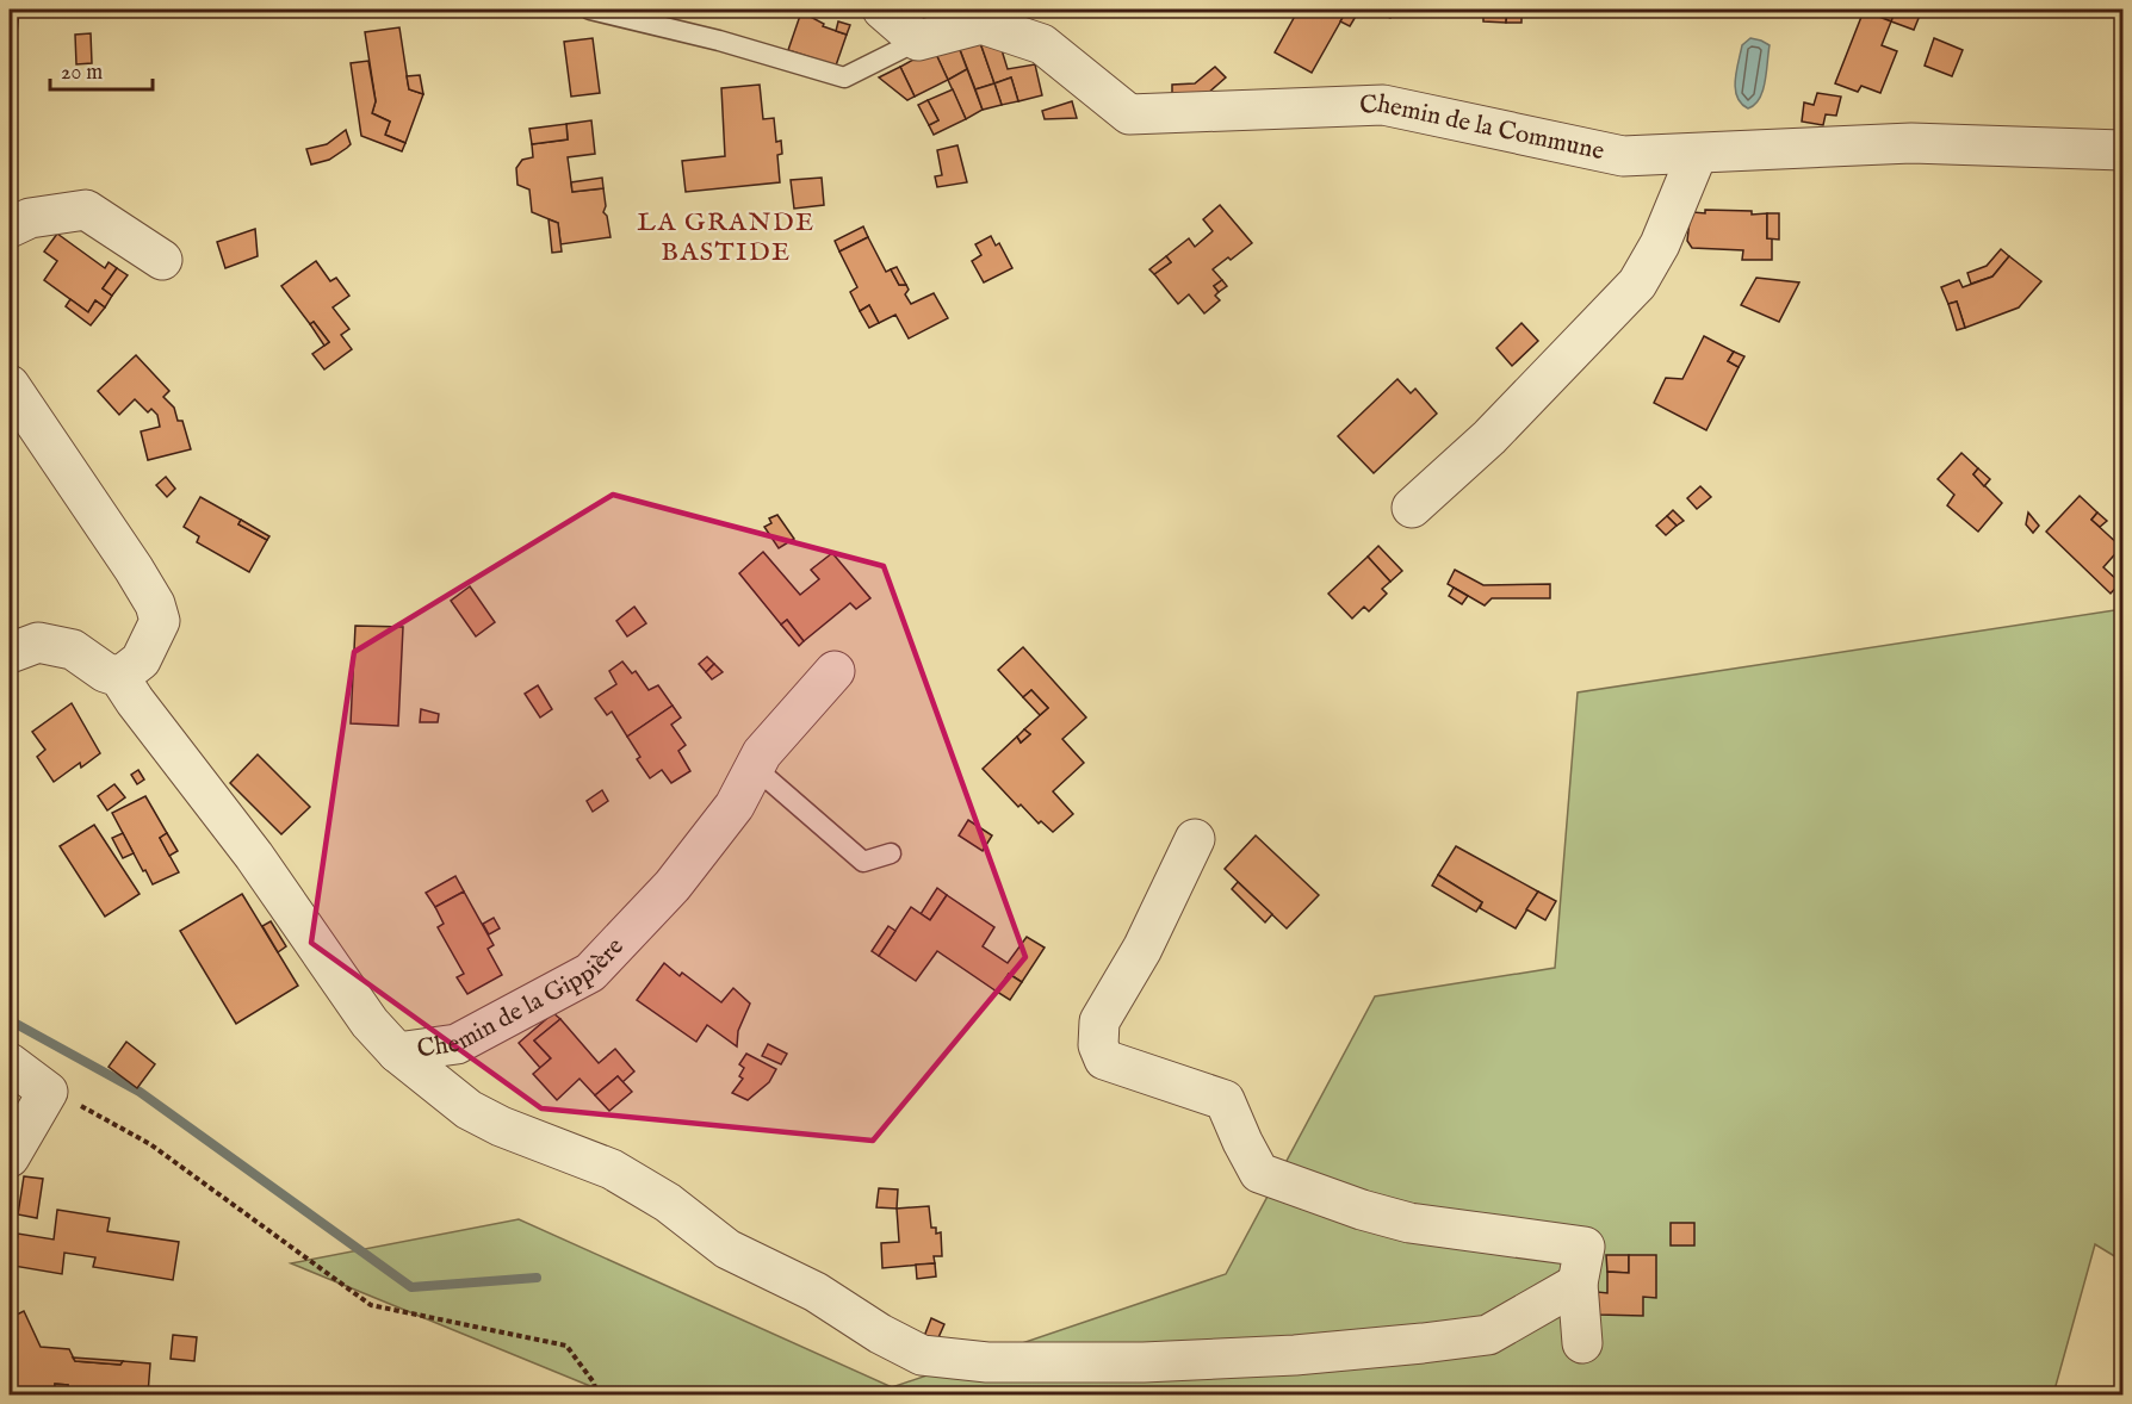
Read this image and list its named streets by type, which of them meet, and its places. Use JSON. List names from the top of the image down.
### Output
{
  "streets": {
    "street": ["Chemin de la Commune", "Chemin de la Gippière"]
  },
  "districts": ["LA GRANDE BASTIDE"],
  "scale_bar": "20 m"
}
